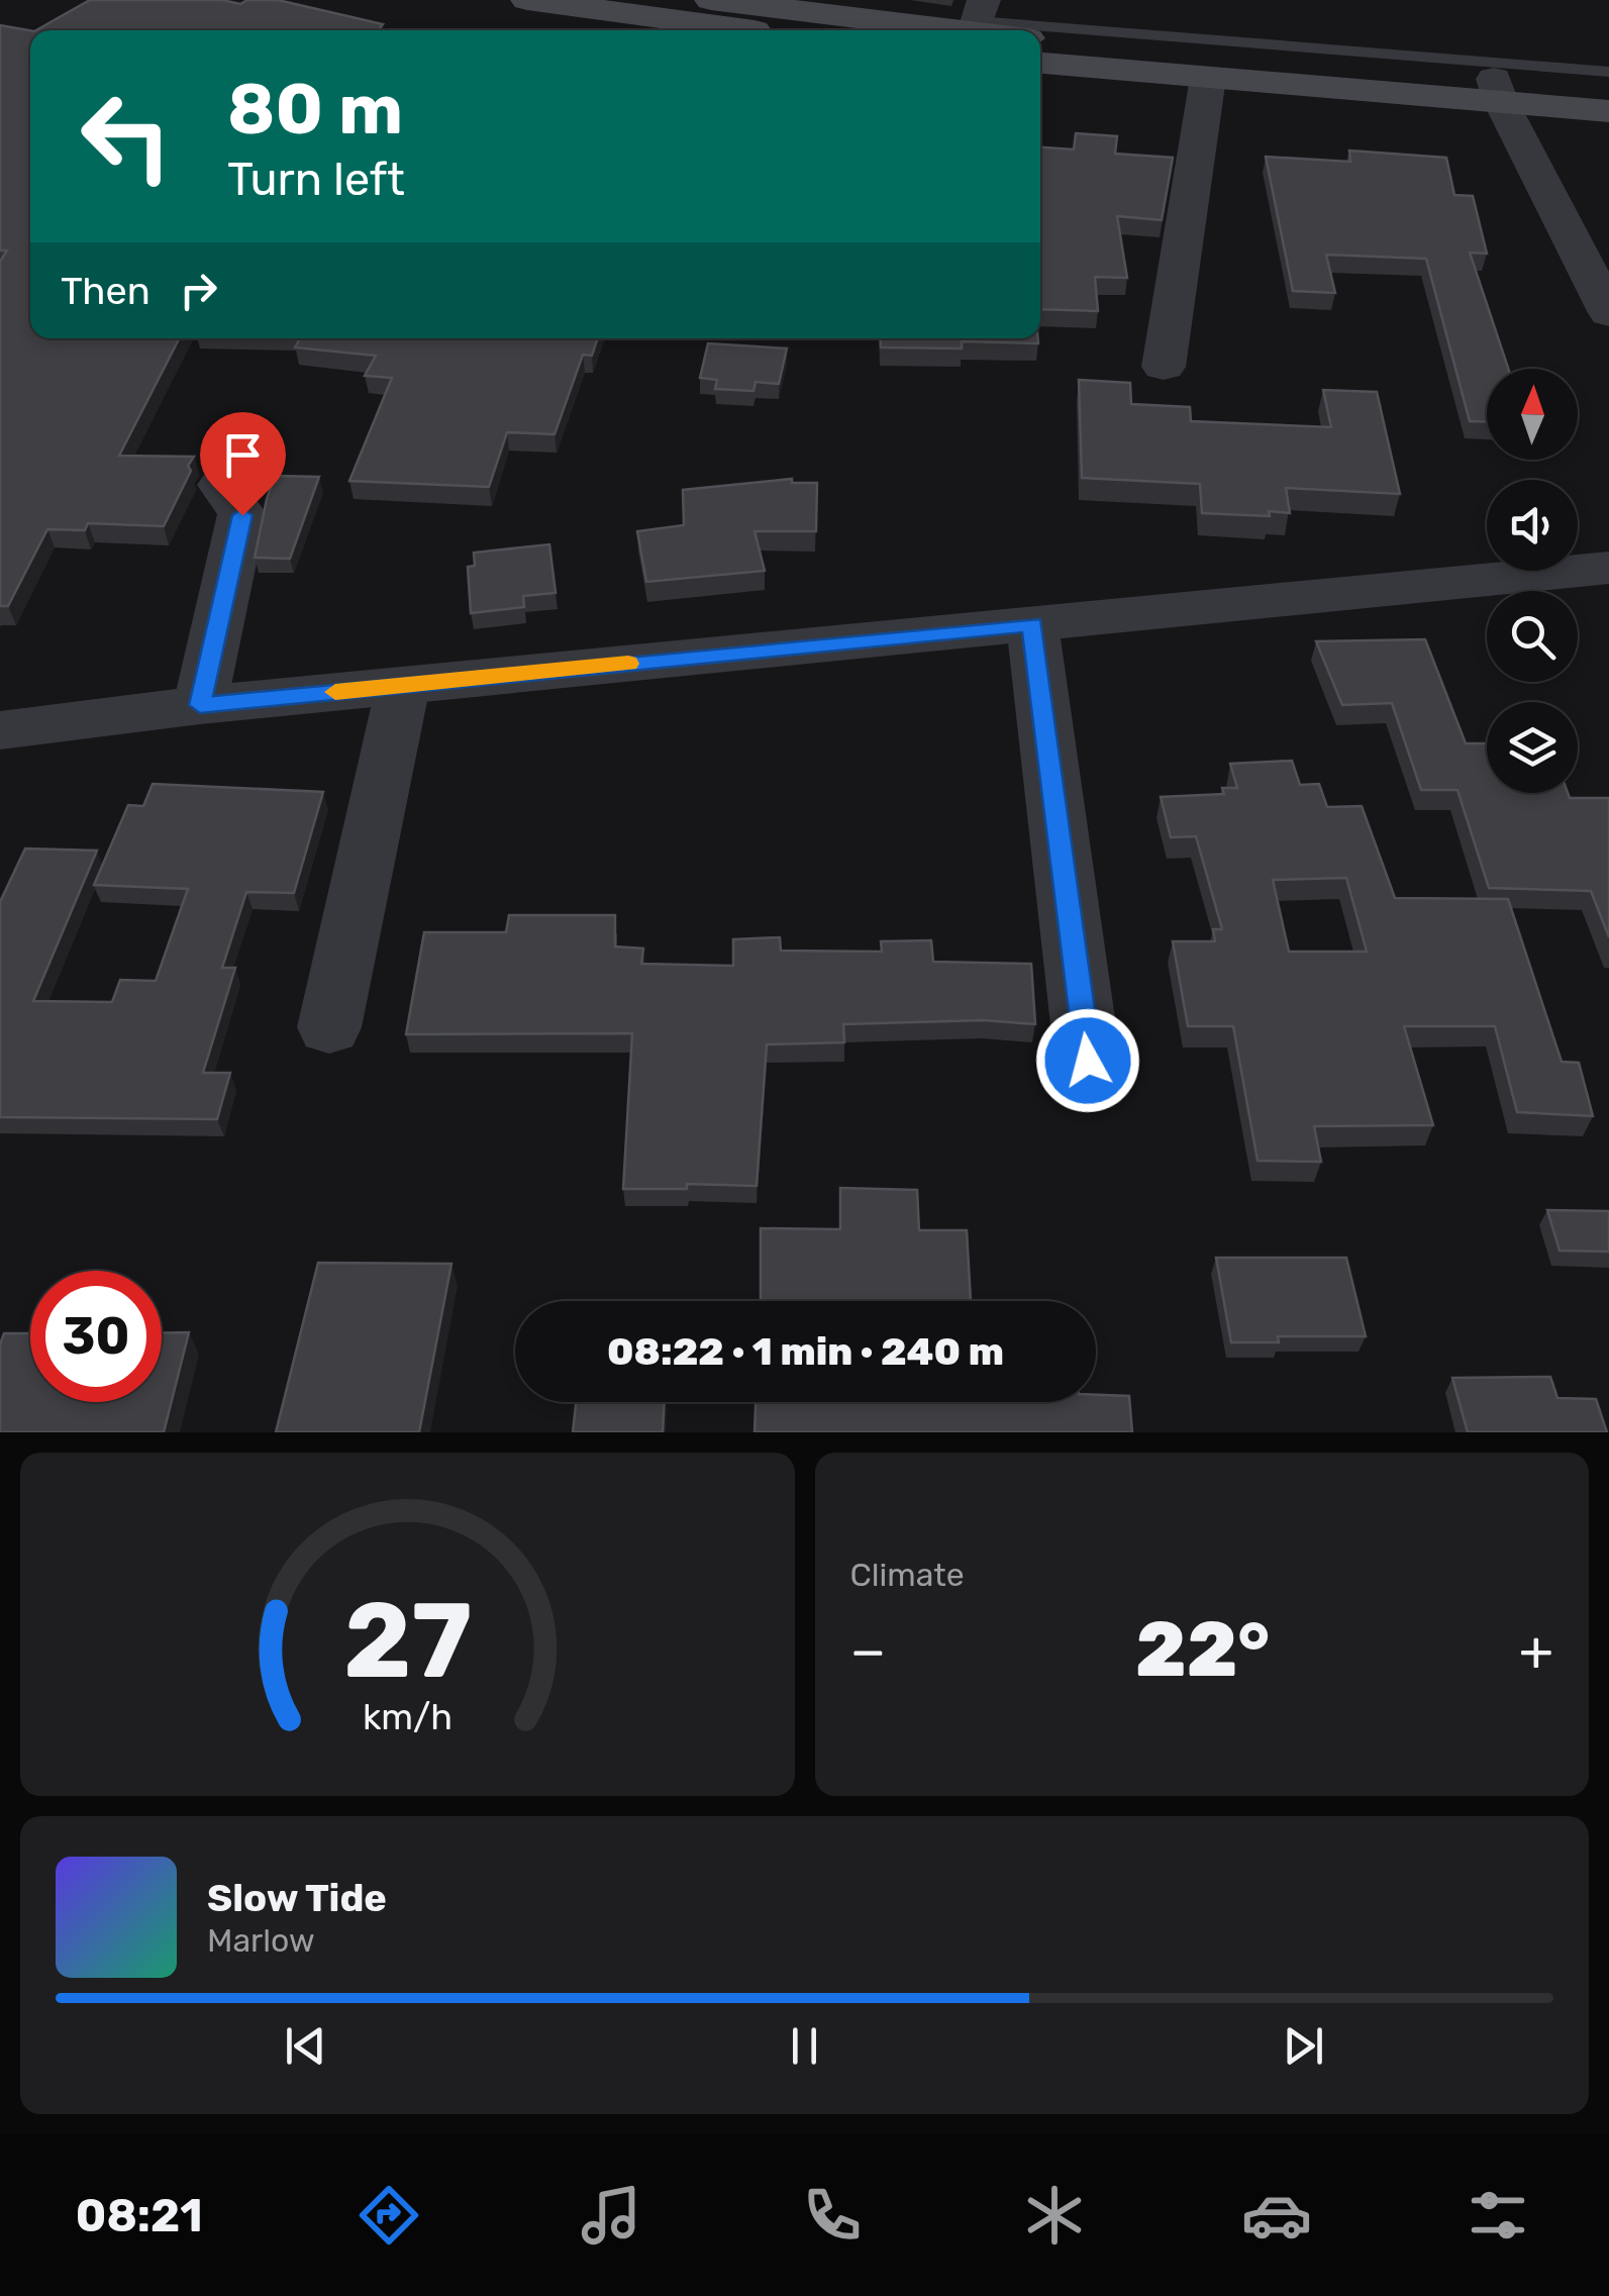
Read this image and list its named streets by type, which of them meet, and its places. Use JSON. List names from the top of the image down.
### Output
{
  "north": "top",
  "page": {
    "turn": ["80 m", "Turn left"],
    "then": "Then",
    "limit": "30",
    "trip": "08:22 · 1 min · 240 m",
    "tile": "Climate",
    "heat": ["−", "22°", "+"],
    "song": ["Slow Tide", "Marlow"],
    "tabs": "08:21",
    "gauge": ["27", "km/h"]
  }
}
